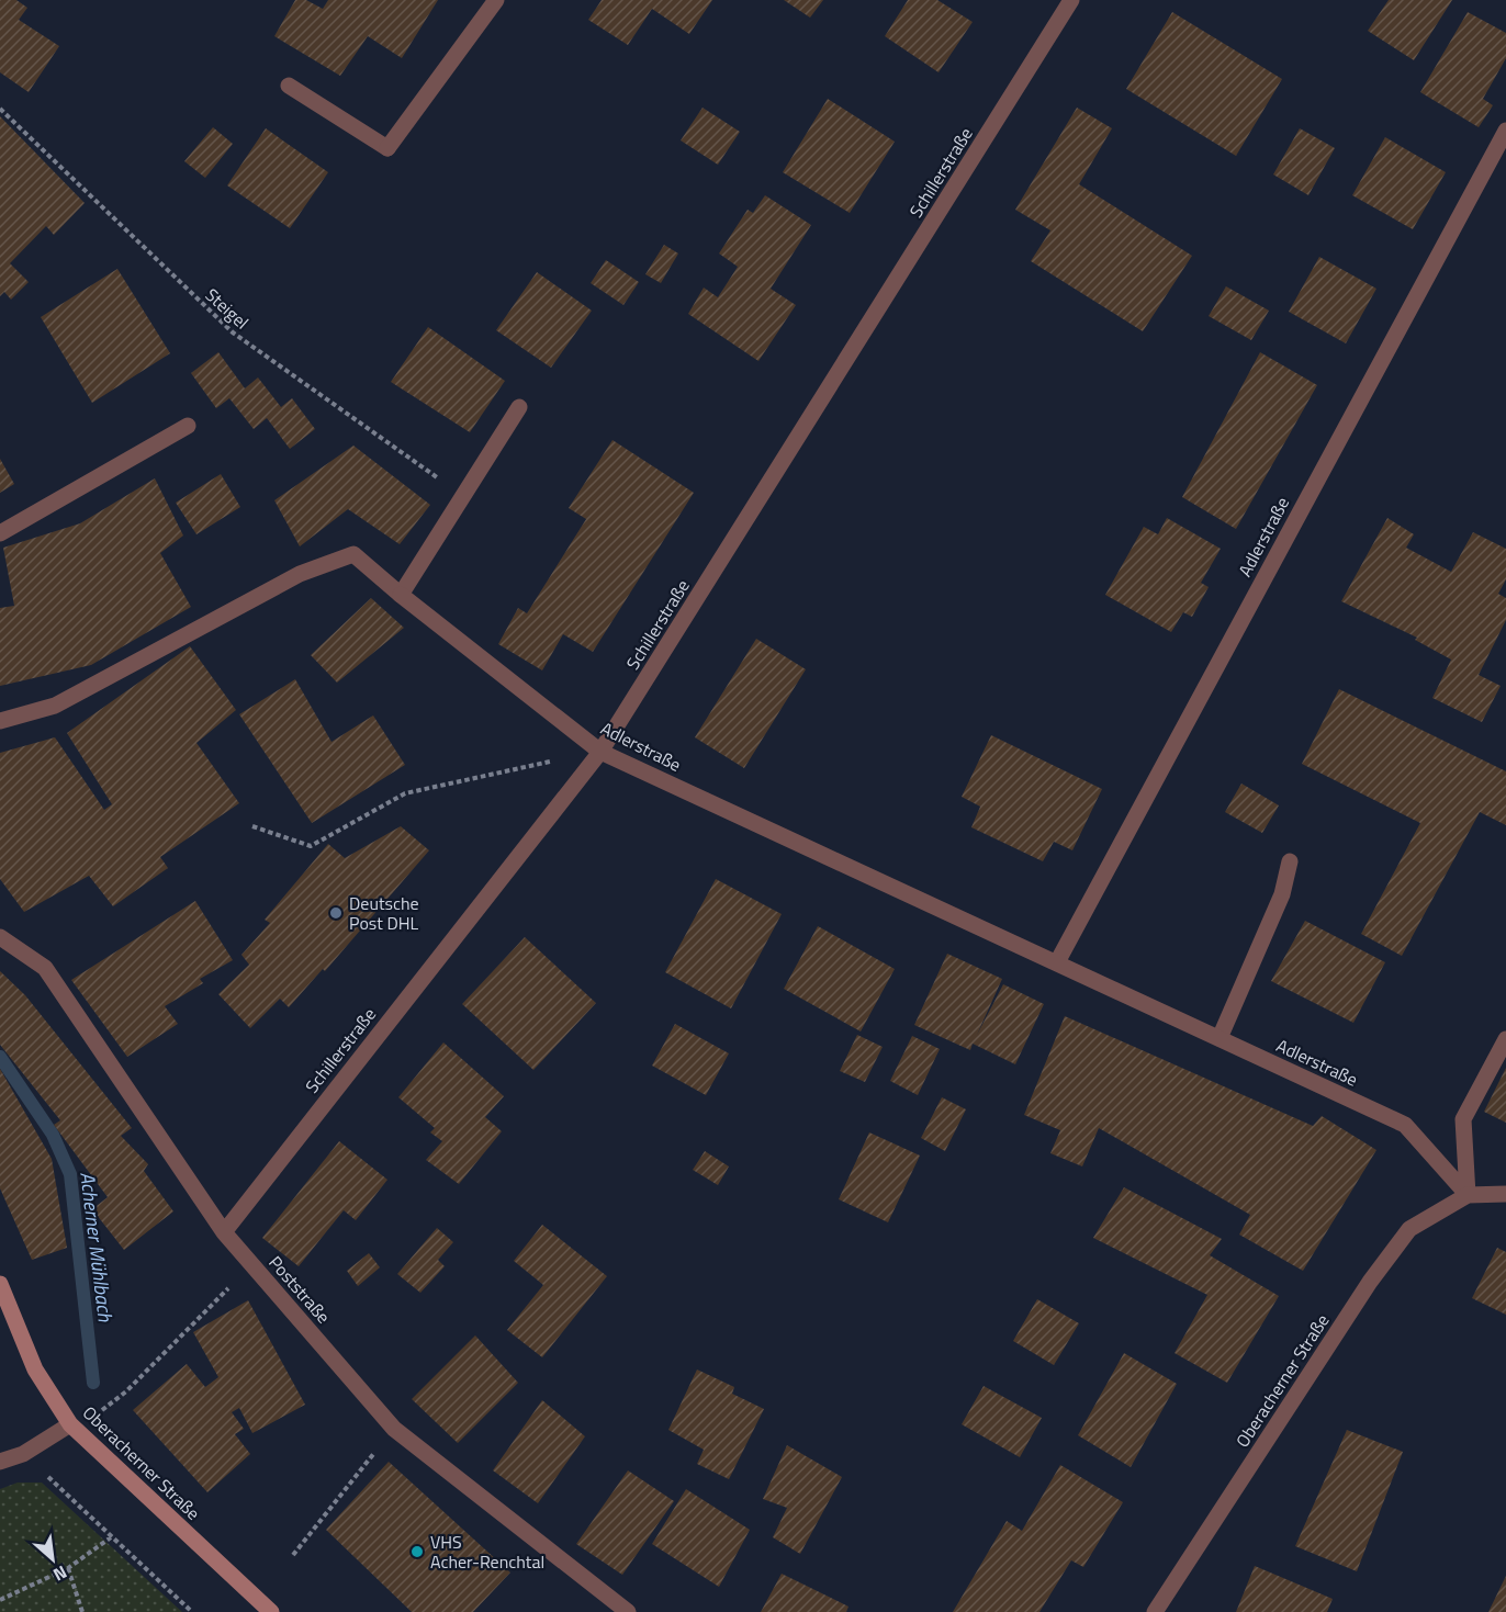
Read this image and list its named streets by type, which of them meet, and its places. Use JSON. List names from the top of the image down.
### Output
{
  "streets": {
    "main road": ["Oberacherner Straße"],
    "street": ["Schillerstraße", "Adlerstraße", "Poststraße"],
    "path": ["Steigel"]
  },
  "crossings": [
    ["Schillerstraße", "Adlerstraße"],
    ["Schillerstraße", "Poststraße"],
    ["Adlerstraße", "Oberacherner Straße"]
  ],
  "water": ["Acherner Mühlbach"],
  "places": ["Deutsche Post DHL", "VHS Acher-Renchtal"],
  "north": "bottom right"
}
